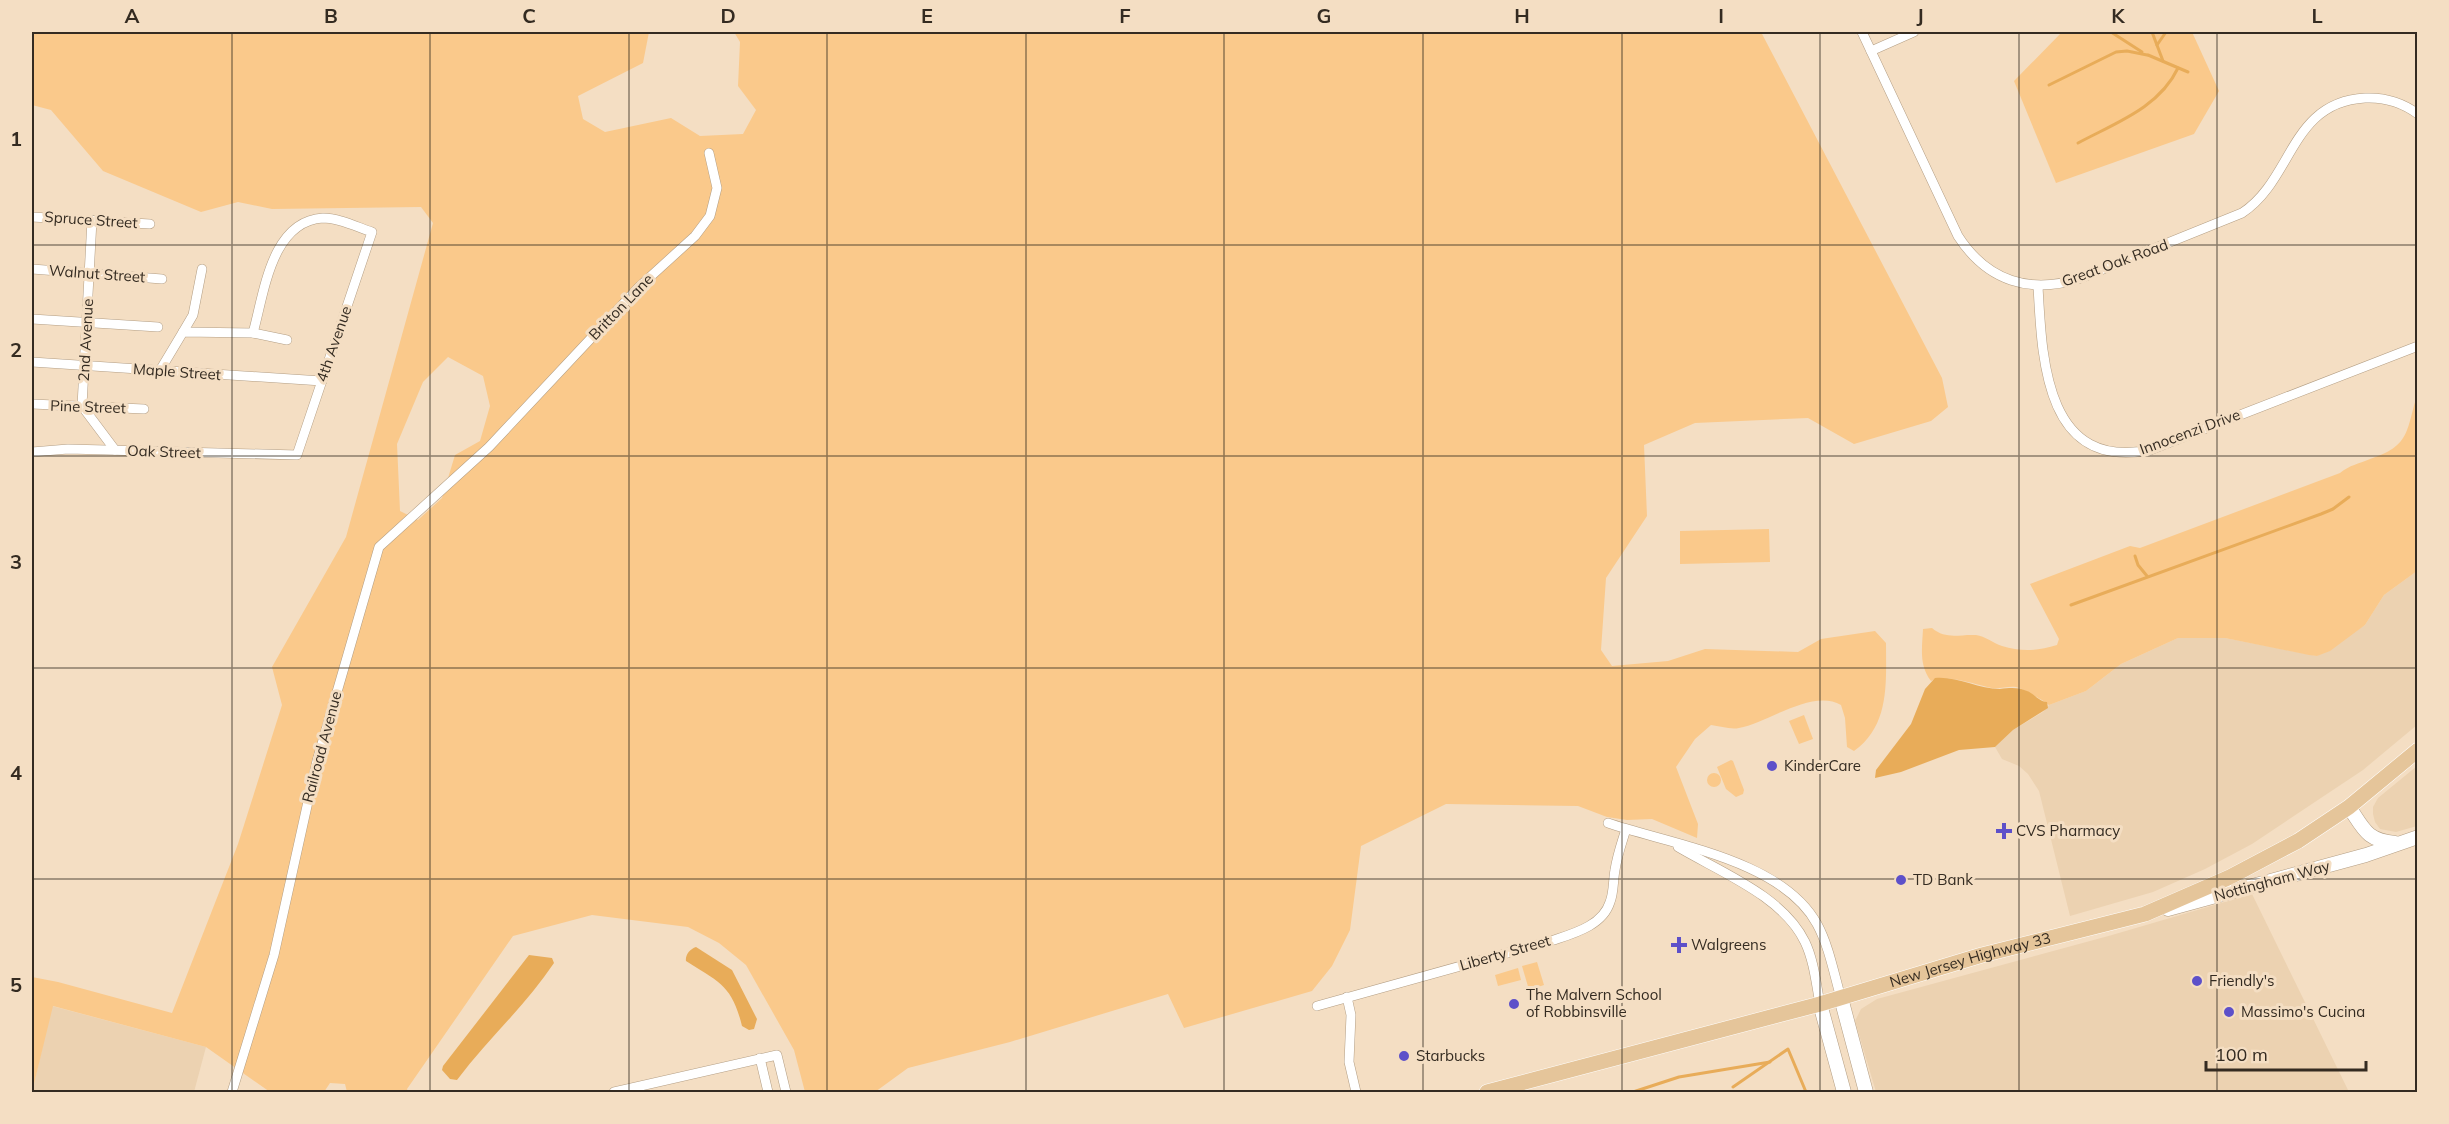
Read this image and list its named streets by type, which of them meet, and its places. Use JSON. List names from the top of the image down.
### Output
{
  "streets": {
    "main road": ["New Jersey Highway 33"],
    "street": [
      "Spruce Street",
      "Great Oak Road",
      "Walnut Street",
      "Britton Lane",
      "2nd Avenue",
      "4th Avenue",
      "Maple Street",
      "Pine Street",
      "Innocenzi Drive",
      "Oak Street",
      "Railroad Avenue",
      "Nottingham Way",
      "Liberty Street"
    ]
  },
  "crossings": [
    ["Spruce Street", "2nd Avenue"],
    ["Great Oak Road", "Innocenzi Drive"],
    ["Walnut Street", "2nd Avenue"],
    ["Britton Lane", "Railroad Avenue"],
    ["2nd Avenue", "Maple Street"],
    ["2nd Avenue", "Pine Street"],
    ["4th Avenue", "Maple Street"],
    ["4th Avenue", "Oak Street"],
    ["Nottingham Way", "New Jersey Highway 33"]
  ],
  "places": {
    "other": [
      "KinderCare",
      "TD Bank",
      "Friendly's",
      "The Malvern School of Robbinsville",
      "Massimo's Cucina",
      "Starbucks"
    ],
    "health": ["CVS Pharmacy", "Walgreens"]
  },
  "scale_bar": "100 m",
  "grid": {
    "columns": [
      "A",
      "B",
      "C",
      "D",
      "E",
      "F",
      "G",
      "H",
      "I",
      "J",
      "K",
      "L"
    ],
    "rows": [
      "1",
      "2",
      "3",
      "4",
      "5"
    ]
  }
}
